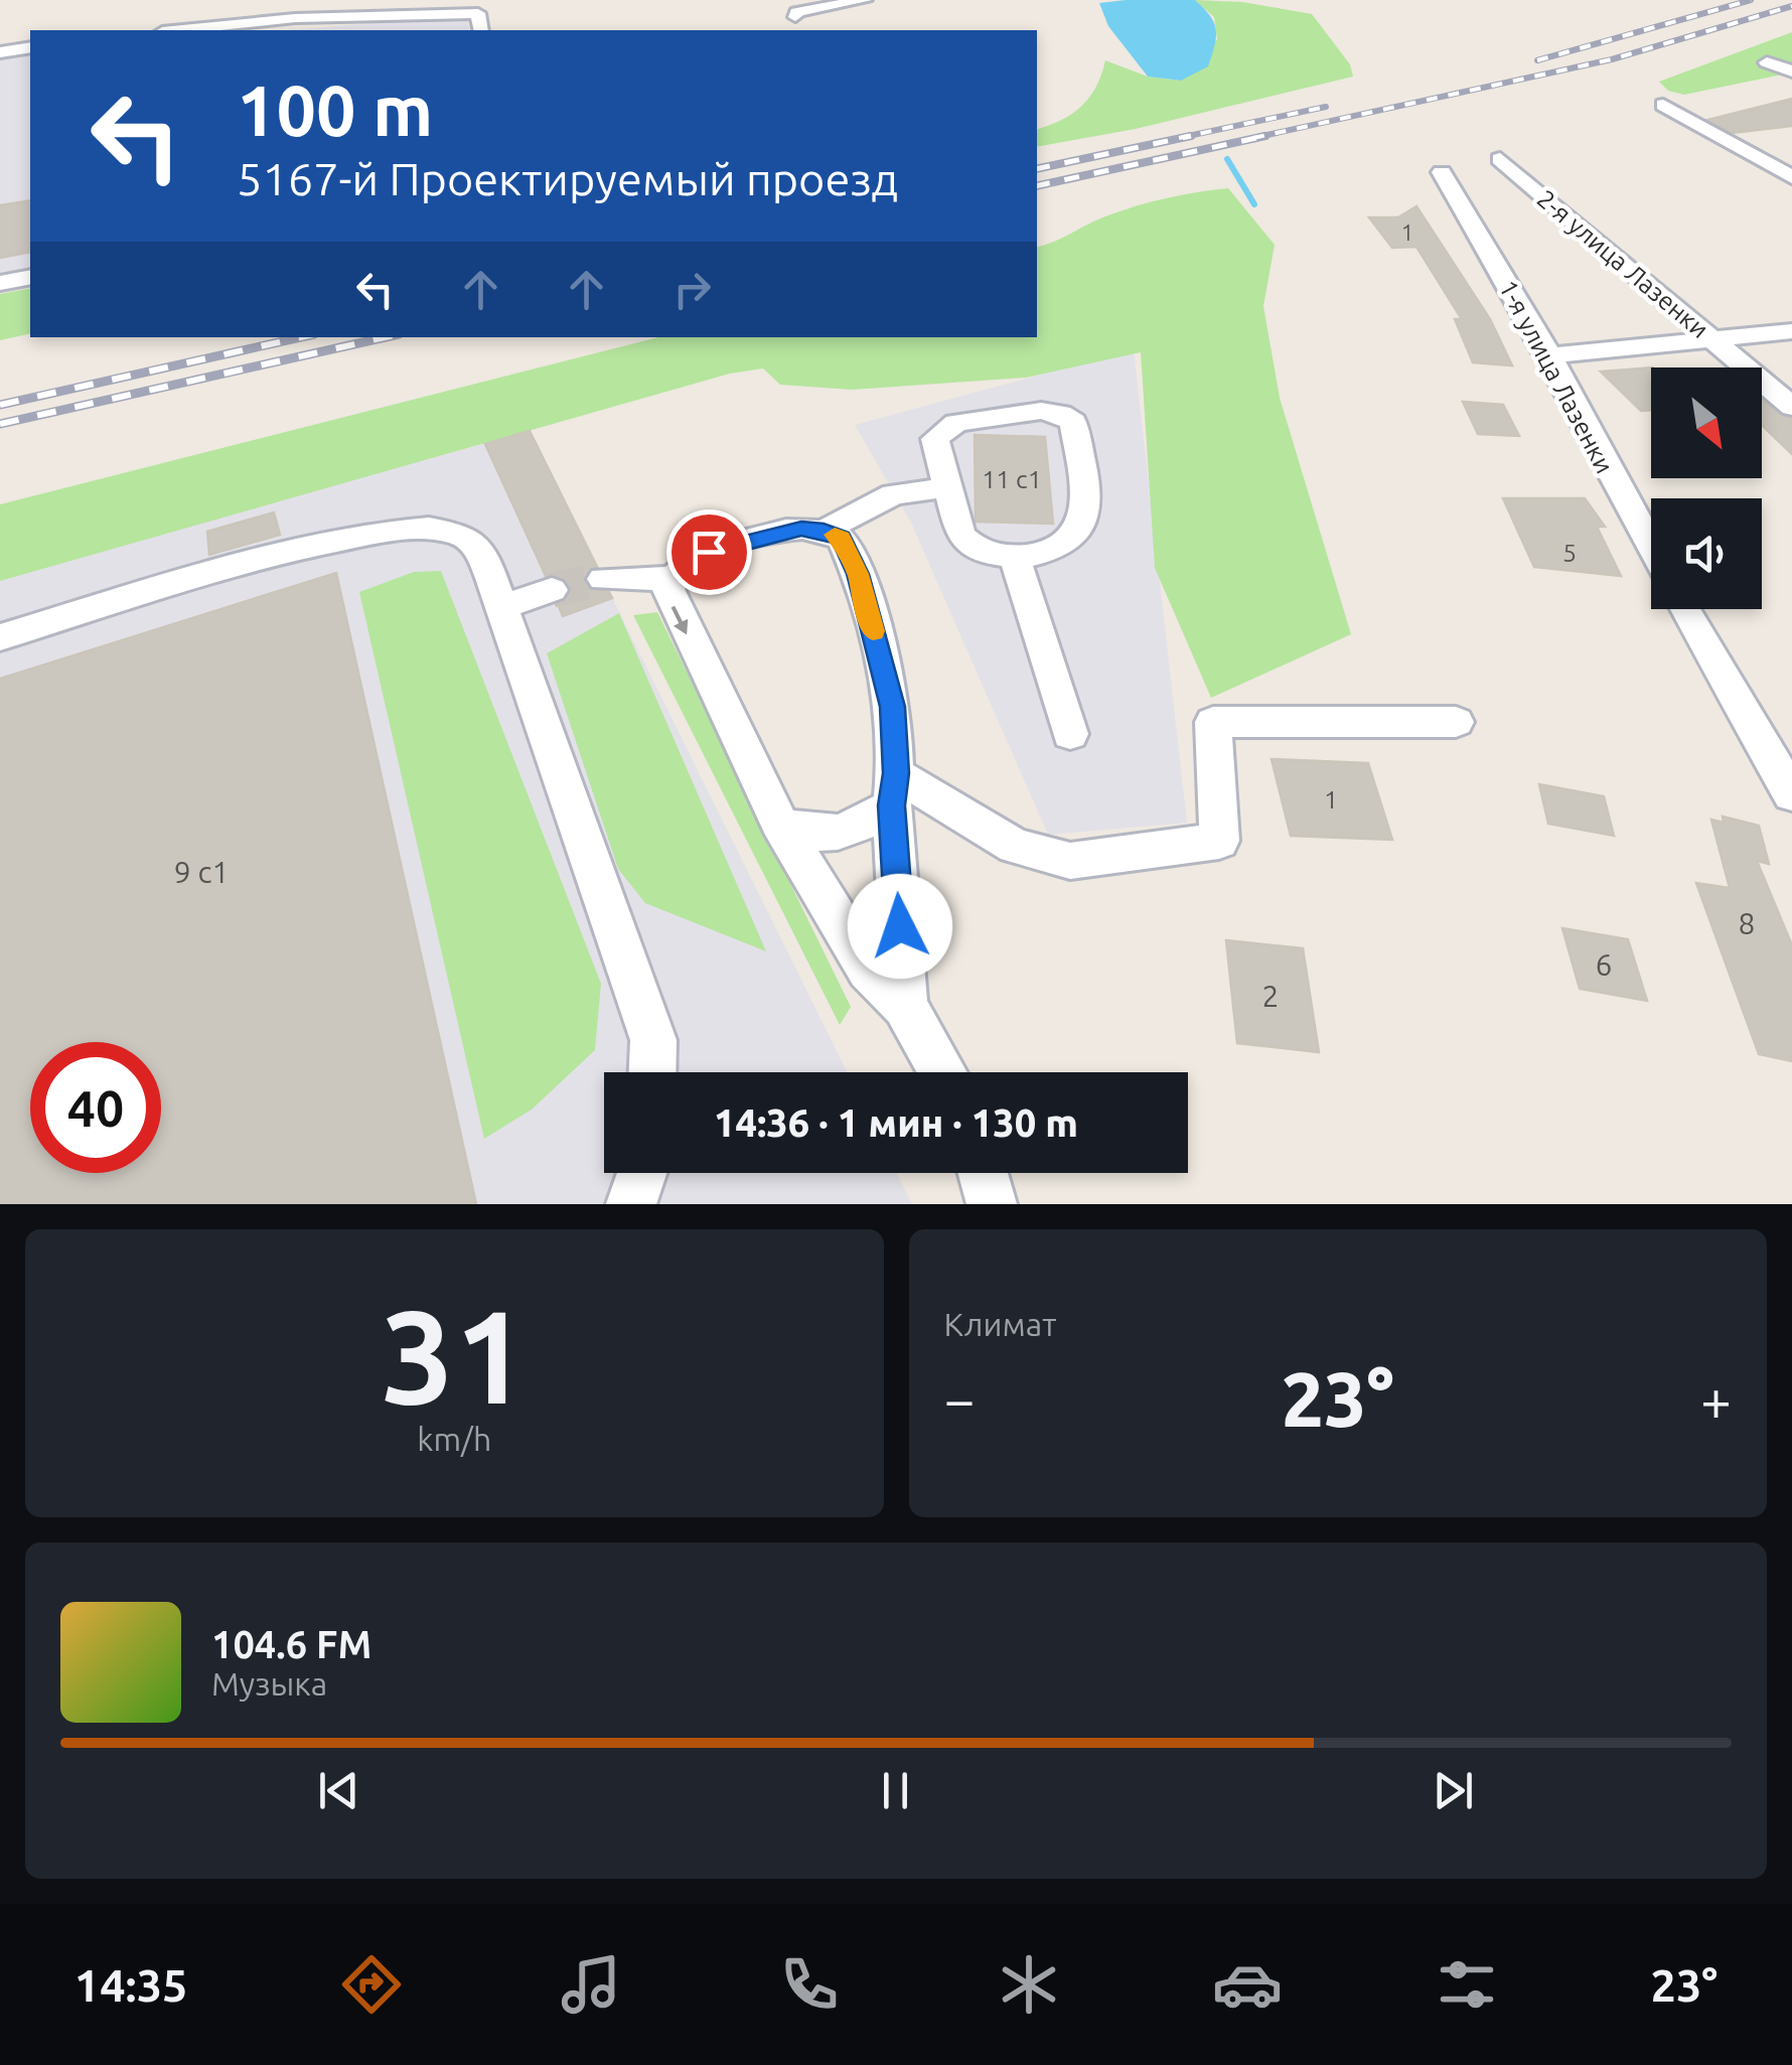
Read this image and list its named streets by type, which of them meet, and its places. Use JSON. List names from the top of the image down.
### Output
{
  "streets": {
    "street": ["2-я улица Лазенки", "1-я улица Лазенки"]
  },
  "house_numbers": [
    "1",
    "11 с1",
    "5",
    "1",
    "9 с1",
    "8",
    "6",
    "2"
  ],
  "north": "bottom right",
  "page": {
    "turn": ["100 m", "5167-й Проектируемый проезд"],
    "limit": "40",
    "trip": "14:36 · 1 мин · 130 m",
    "tile": [
      ["31", "km/h"],
      "Климат"
    ],
    "heat": ["−", "23°", "+"],
    "song": ["104.6 FM", "Музыка"],
    "tabs": ["14:35", "23°"]
  }
}
